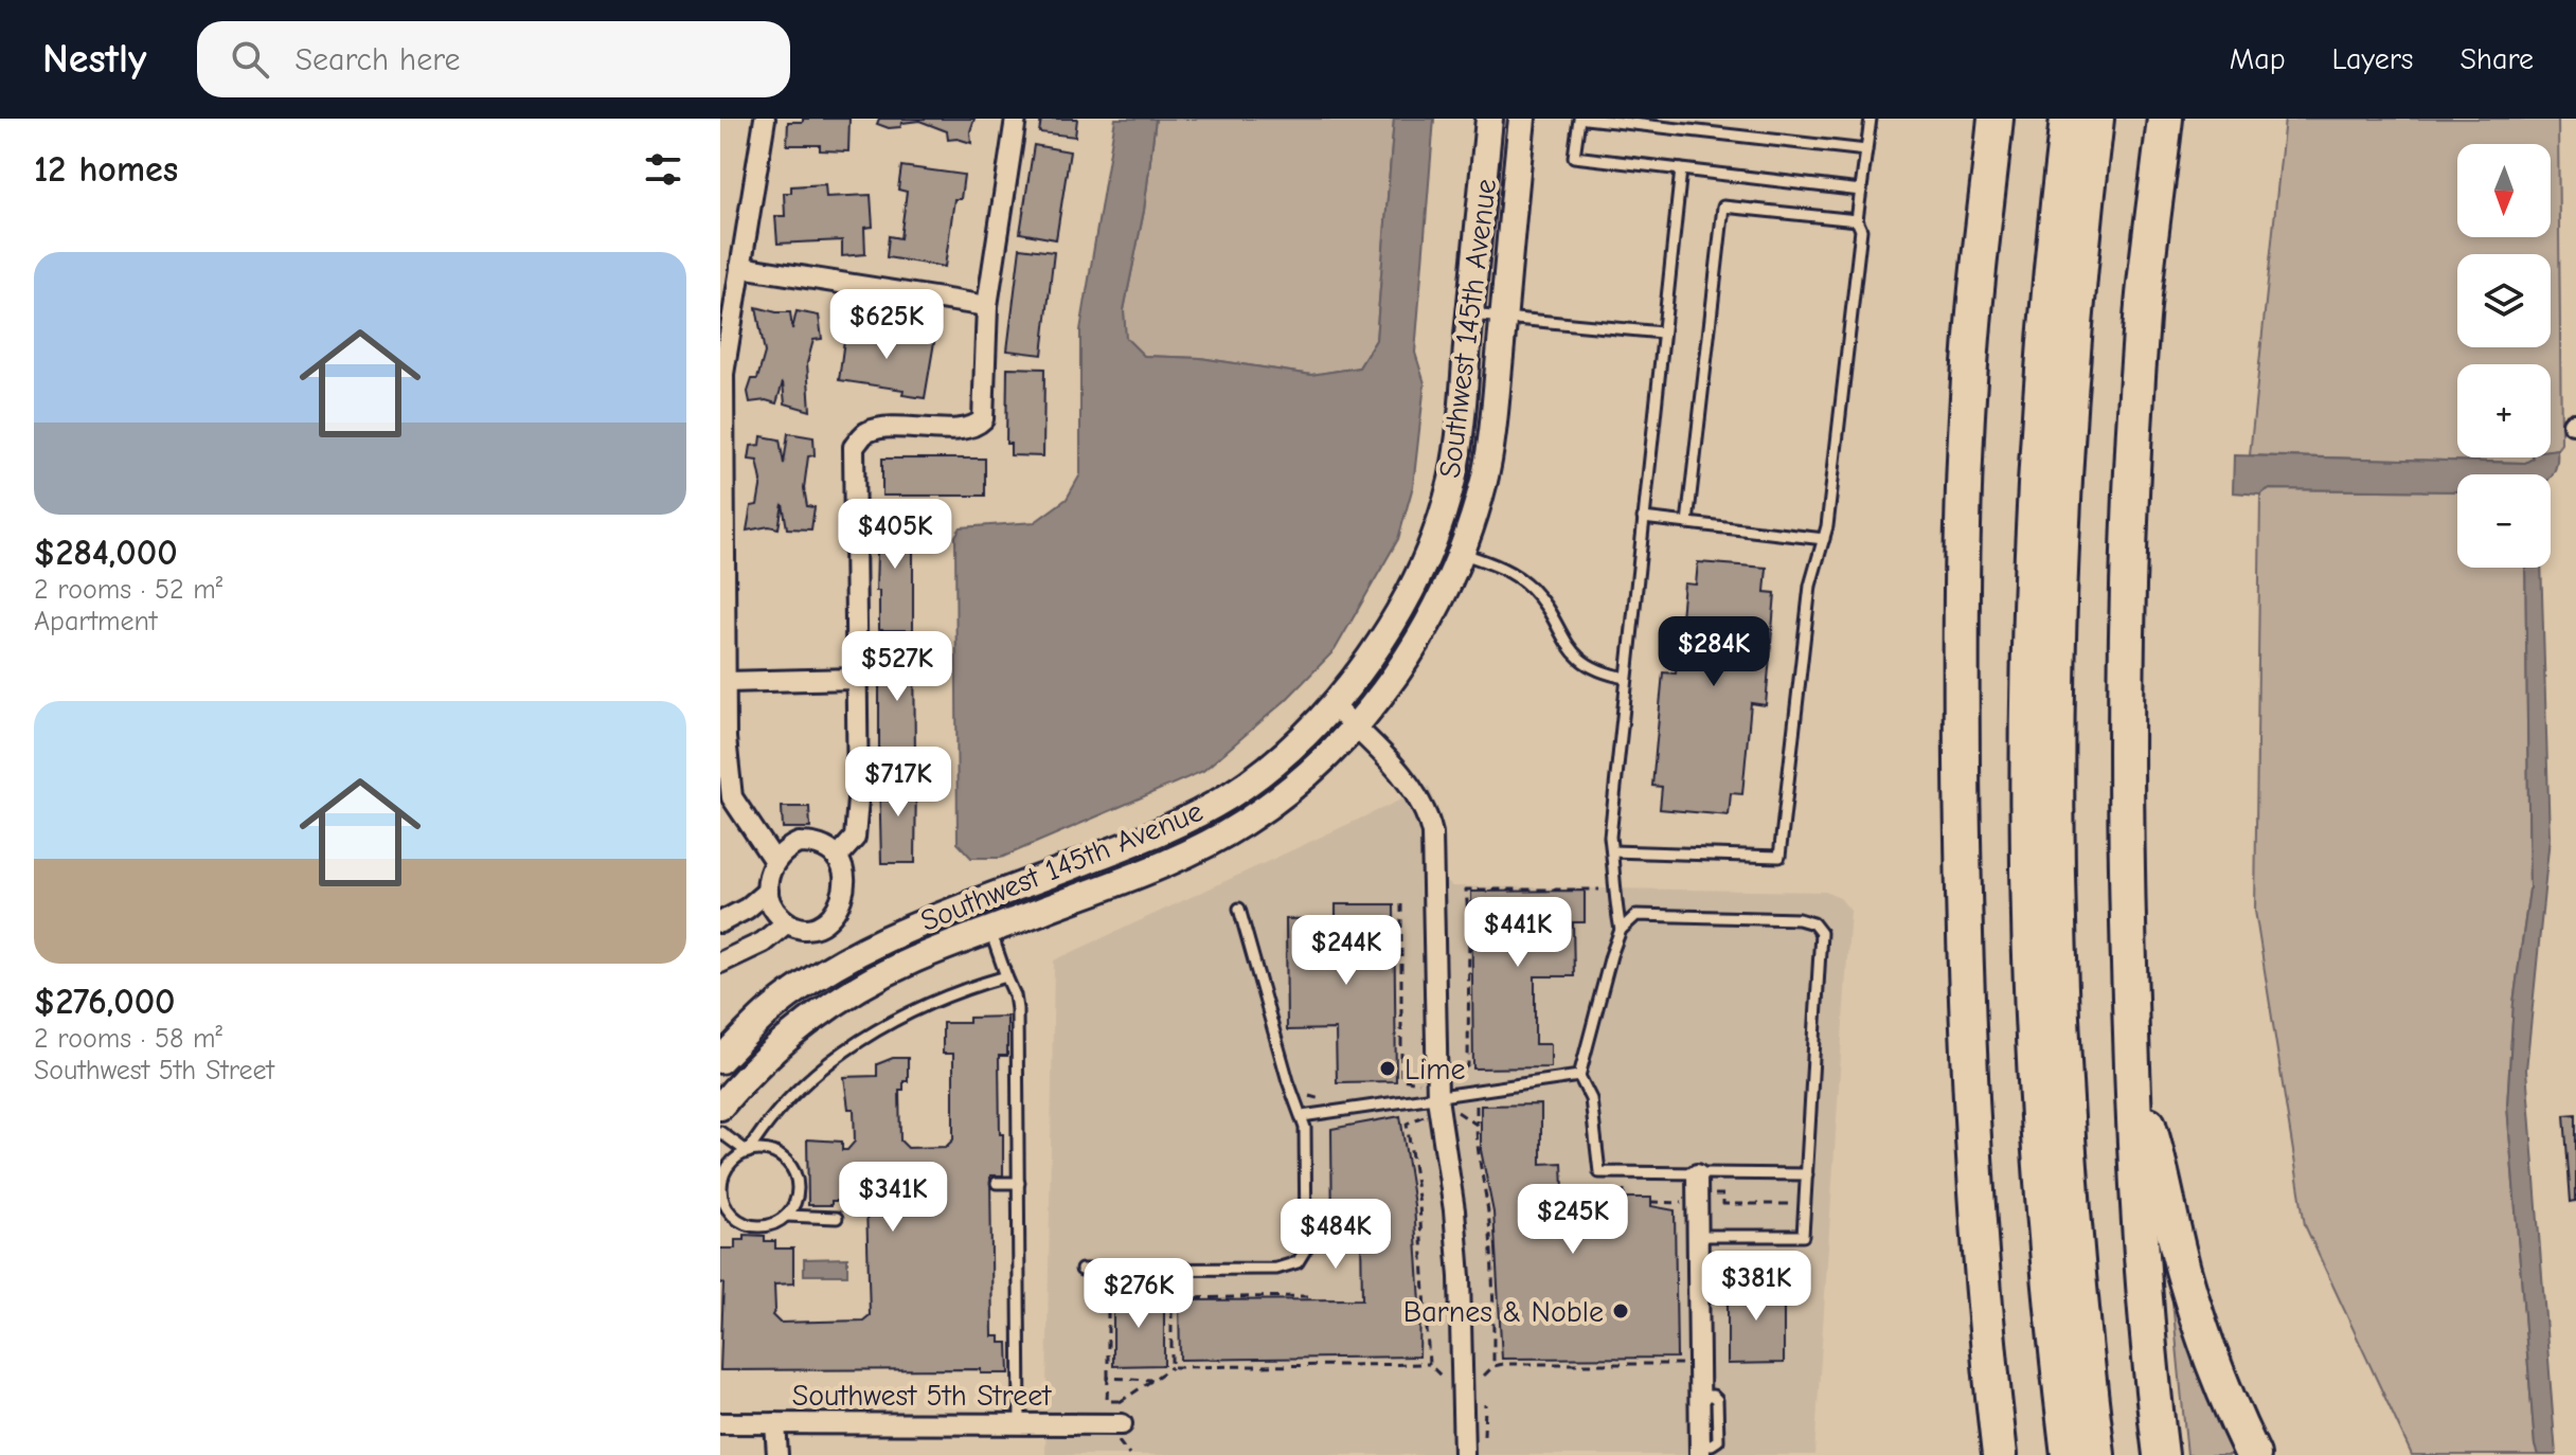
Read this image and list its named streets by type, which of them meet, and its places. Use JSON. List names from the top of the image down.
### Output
{
  "streets": {
    "street": ["Southwest 145th Avenue", "Southwest 5th Street"]
  },
  "places": ["Lime", "Barnes & Noble"],
  "north": "bottom",
  "page": {
    "header": "Nestly",
    "search": "Search here",
    "nav": ["Map", "Layers", "Share"],
    "heading": "12 homes",
    "map_buttons": ["+", "−"],
    "list": [
      {
        "name": "$284,000",
        "note": "2 rooms · 52 m² · Apartment"
      },
      {
        "name": "$276,000",
        "note": "2 rooms · 58 m² · Southwest 5th Street"
      }
    ],
    "price": [
      "$625K",
      "$405K",
      "$284K",
      "$527K",
      "$717K",
      "$441K",
      "$244K",
      "$341K",
      "$245K",
      "$484K",
      "$381K",
      "$276K"
    ]
  }
}
